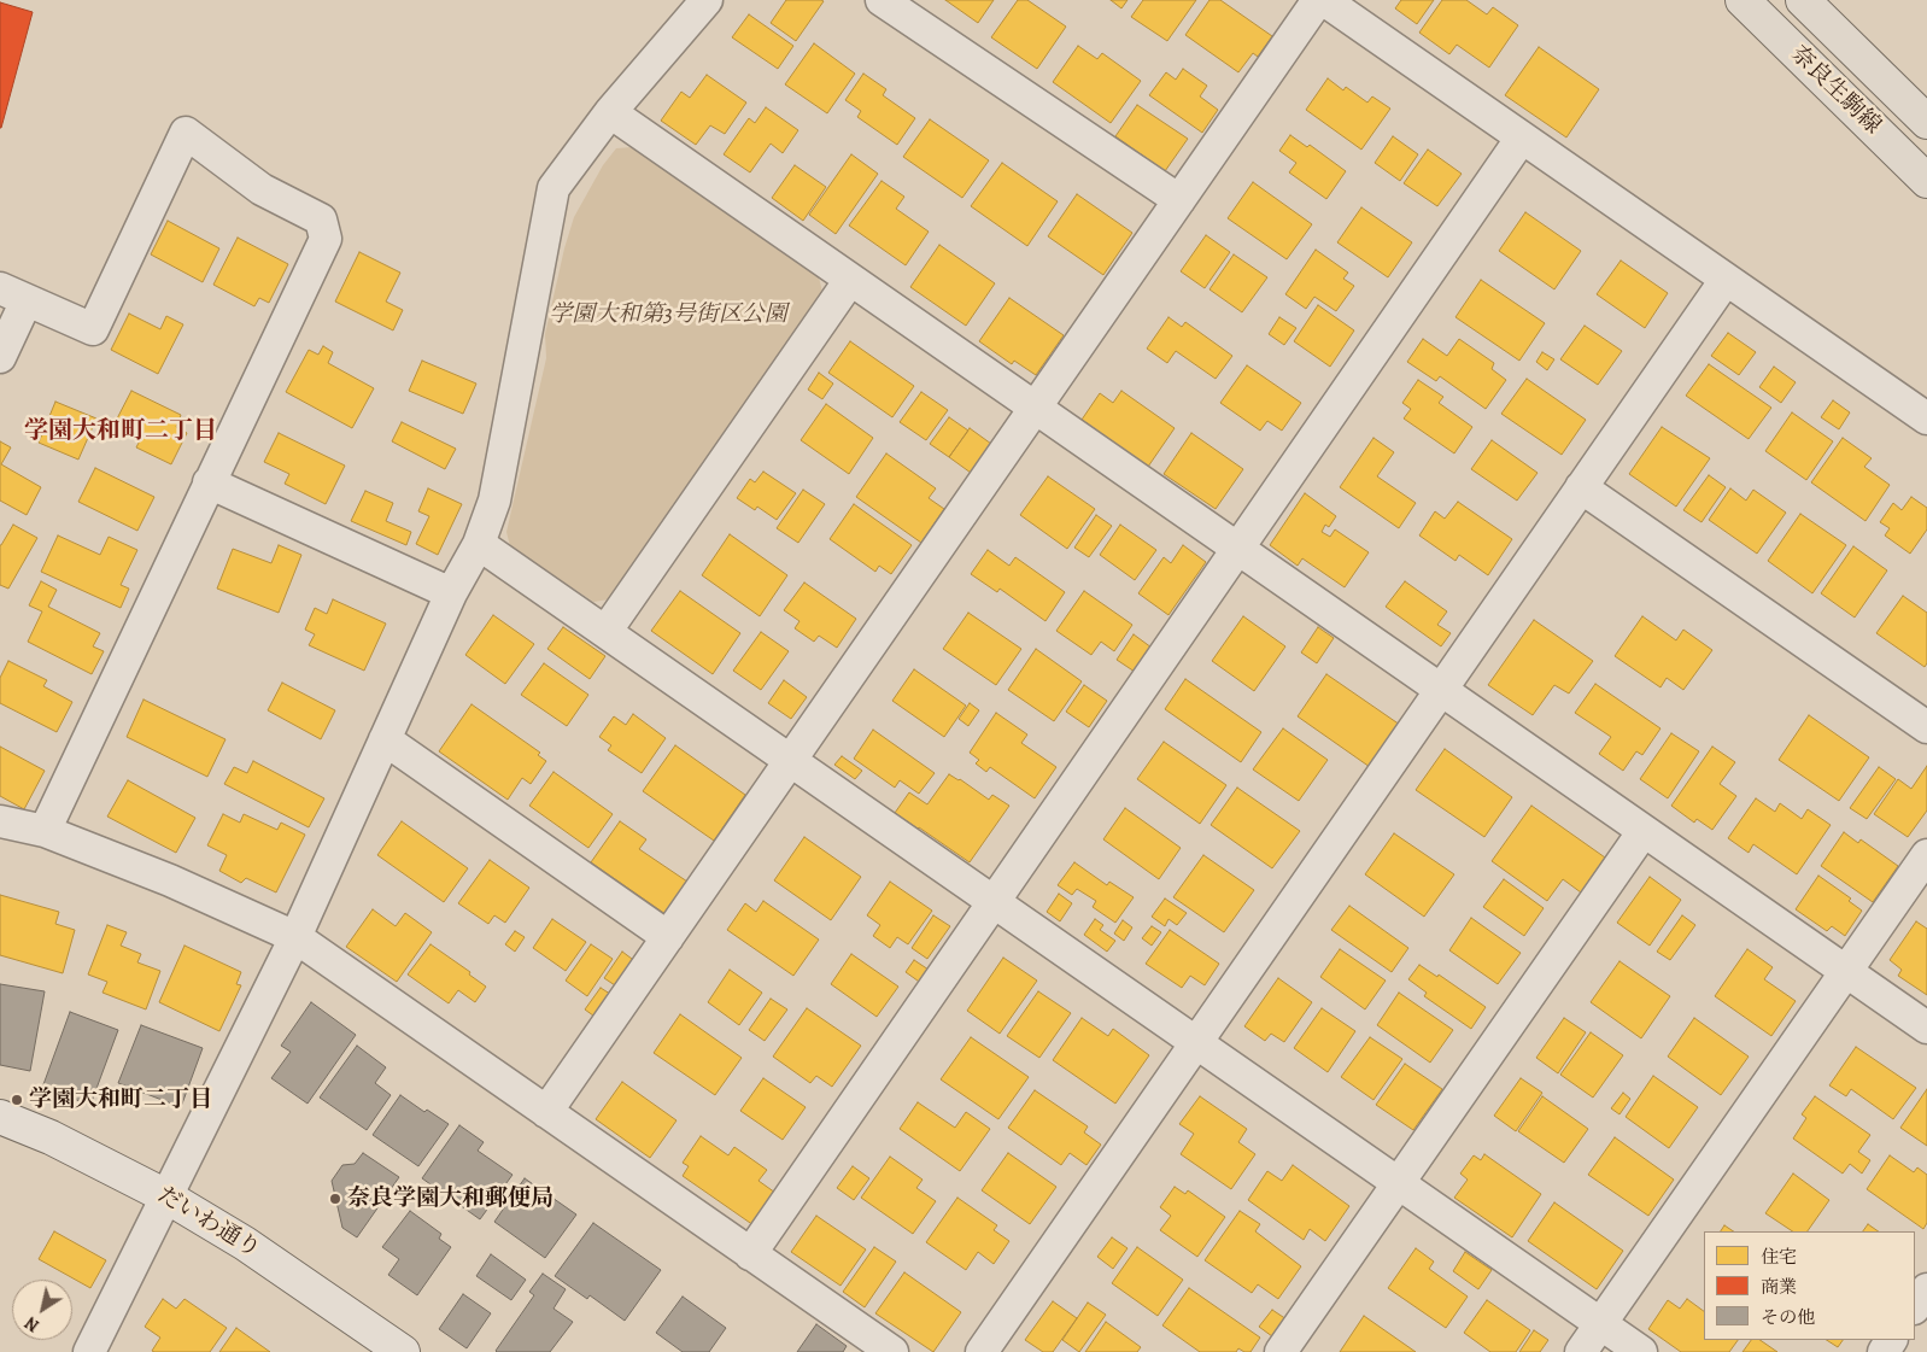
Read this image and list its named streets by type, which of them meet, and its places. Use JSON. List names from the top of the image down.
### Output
{
  "streets": {
    "main road": ["奈良生駒線"],
    "street": ["だいわ通り"]
  },
  "districts": ["学園大和町二丁目"],
  "parks": ["学園大和第3号街区公園"],
  "places": ["学園大和町二丁目", "奈良学園大和郵便局"],
  "legend": ["住宅", "商業", "その他"],
  "north": "bottom left"
}
